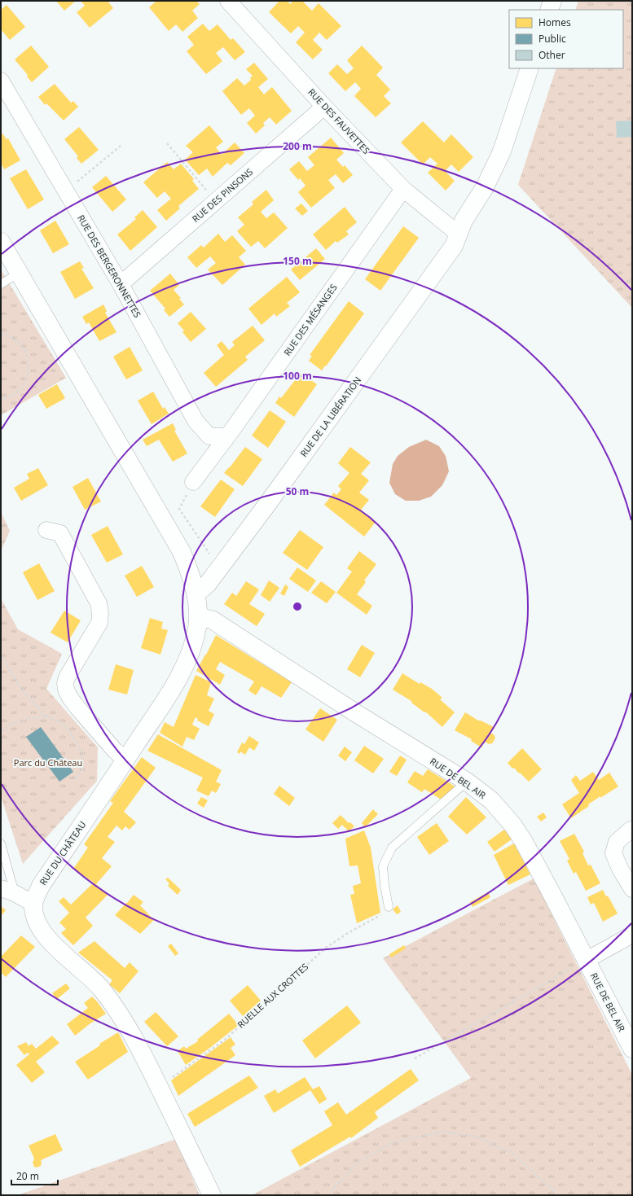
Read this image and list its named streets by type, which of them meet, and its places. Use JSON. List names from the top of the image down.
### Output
{
  "streets": {
    "street": [
      "RUE DES FAUVETTES",
      "RUE DES PINSONS",
      "RUE DES BERGERONNETTES",
      "RUE DES MÉSANGES",
      "RUE DE LA LIBÉRATION",
      "RUE DE BEL AIR",
      "RUE DU CHÂTEAU"
    ],
    "path": ["RUELLE AUX CROTTES"]
  },
  "crossings": [
    ["RUE DES FAUVETTES", "RUE DES PINSONS"],
    ["RUE DES FAUVETTES", "RUE DES MÉSANGES"],
    ["RUE DES FAUVETTES", "RUE DE LA LIBÉRATION"],
    ["RUE DES PINSONS", "RUE DES BERGERONNETTES"],
    ["RUE DES BERGERONNETTES", "RUE DES MÉSANGES"],
    ["RUE DE LA LIBÉRATION", "RUE DU CHÂTEAU"],
    ["RUE DE BEL AIR", "RUE DU CHÂTEAU"]
  ],
  "parks": ["Parc du Château"],
  "legend": ["Homes", "Public", "Other"],
  "scale_bar": "20 m",
  "rings": [
    "200 m",
    "150 m",
    "100 m",
    "50 m"
  ]
}
